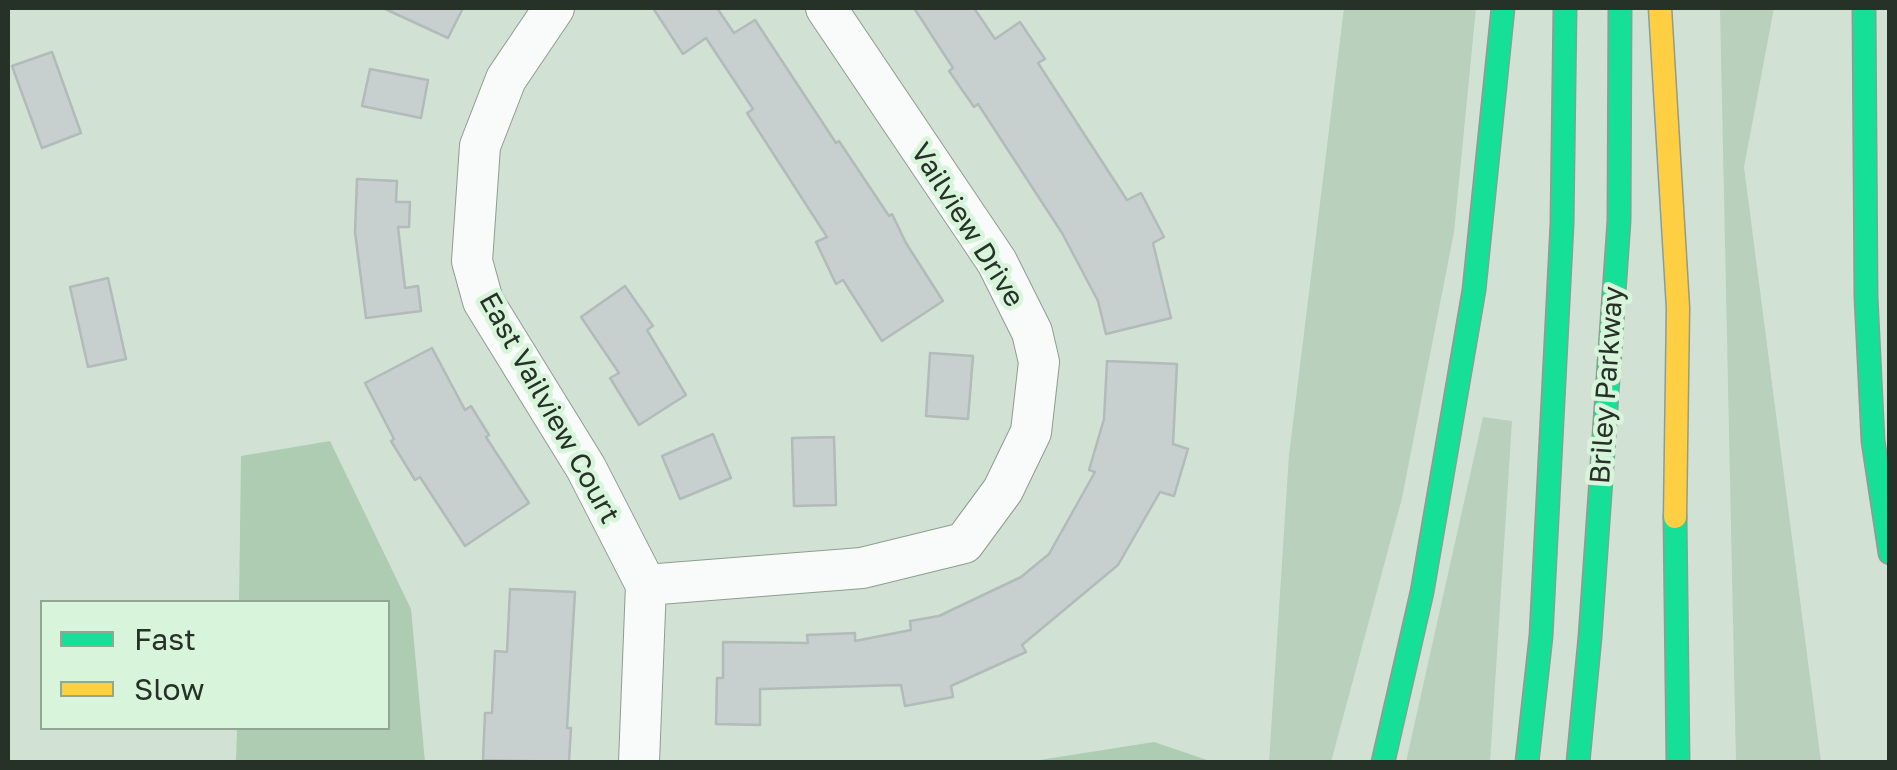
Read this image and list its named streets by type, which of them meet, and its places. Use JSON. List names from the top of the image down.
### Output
{
  "streets": {
    "main road": ["Briley Parkway"],
    "street": ["Vailview Drive", "East Vailview Court"]
  },
  "crossings": [
    ["Vailview Drive", "East Vailview Court"]
  ],
  "legend": ["Fast", "Slow"]
}
